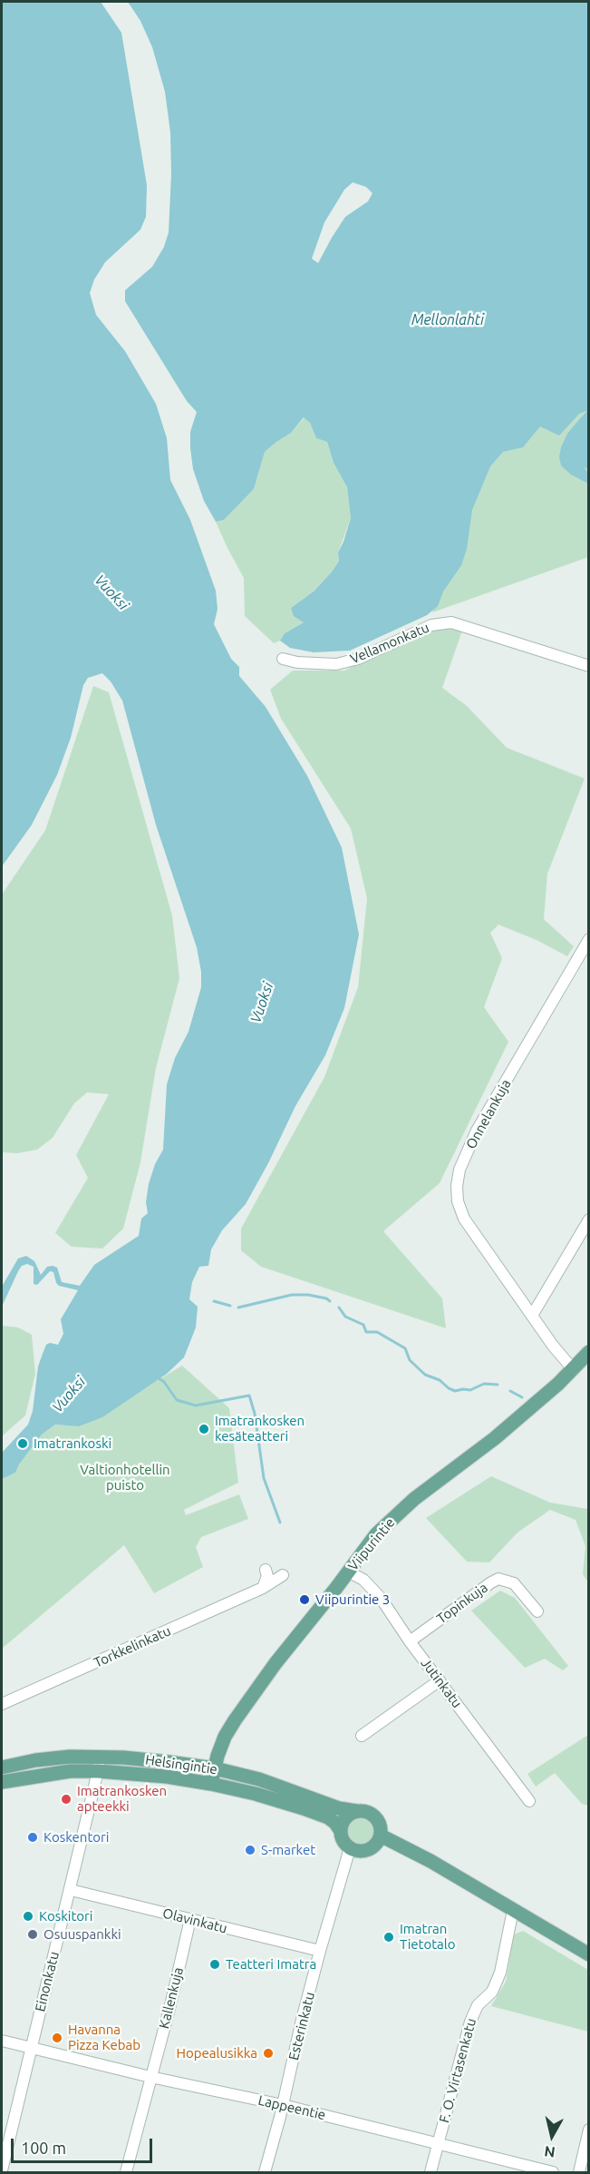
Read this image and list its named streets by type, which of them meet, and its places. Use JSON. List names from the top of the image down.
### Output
{
  "streets": {
    "main road": ["Viipurintie", "Helsingintie"],
    "street": [
      "Vellamonkatu",
      "Onnelankuja",
      "Topinkuja",
      "Torkkelinkatu",
      "Jutinkatu",
      "Olavinkatu",
      "Einonkatu",
      "Kallenkuja",
      "Esterinkatu",
      "F. O. Virtasenkatu",
      "Lappeentie"
    ]
  },
  "crossings": [
    ["Onnelankuja", "Viipurintie"],
    ["Viipurintie", "Jutinkatu"],
    ["Viipurintie", "Helsingintie"],
    ["Topinkuja", "Jutinkatu"],
    ["Helsingintie", "Einonkatu"],
    ["Helsingintie", "Esterinkatu"],
    ["Olavinkatu", "Einonkatu"],
    ["Olavinkatu", "Kallenkuja"],
    ["Olavinkatu", "Esterinkatu"],
    ["Einonkatu", "Lappeentie"],
    ["Kallenkuja", "Lappeentie"],
    ["Esterinkatu", "Lappeentie"],
    ["F. O. Virtasenkatu", "Lappeentie"]
  ],
  "water": ["Mellonlahti", "Vuoksi"],
  "parks": ["Valtionhotellin puisto"],
  "places": [
    "Imatrankosken kesäteatteri",
    "Imatrankoski",
    "Viipurintie 3",
    "Imatrankosken apteekki",
    "Koskentori",
    "S-market",
    "Koskitori",
    "Osuuspankki",
    "Imatran Tietotalo",
    "Teatteri Imatra",
    "Havanna Pizza Kebab",
    "Hopealusikka"
  ],
  "scale_bar": "100 m",
  "north": "bottom"
}
